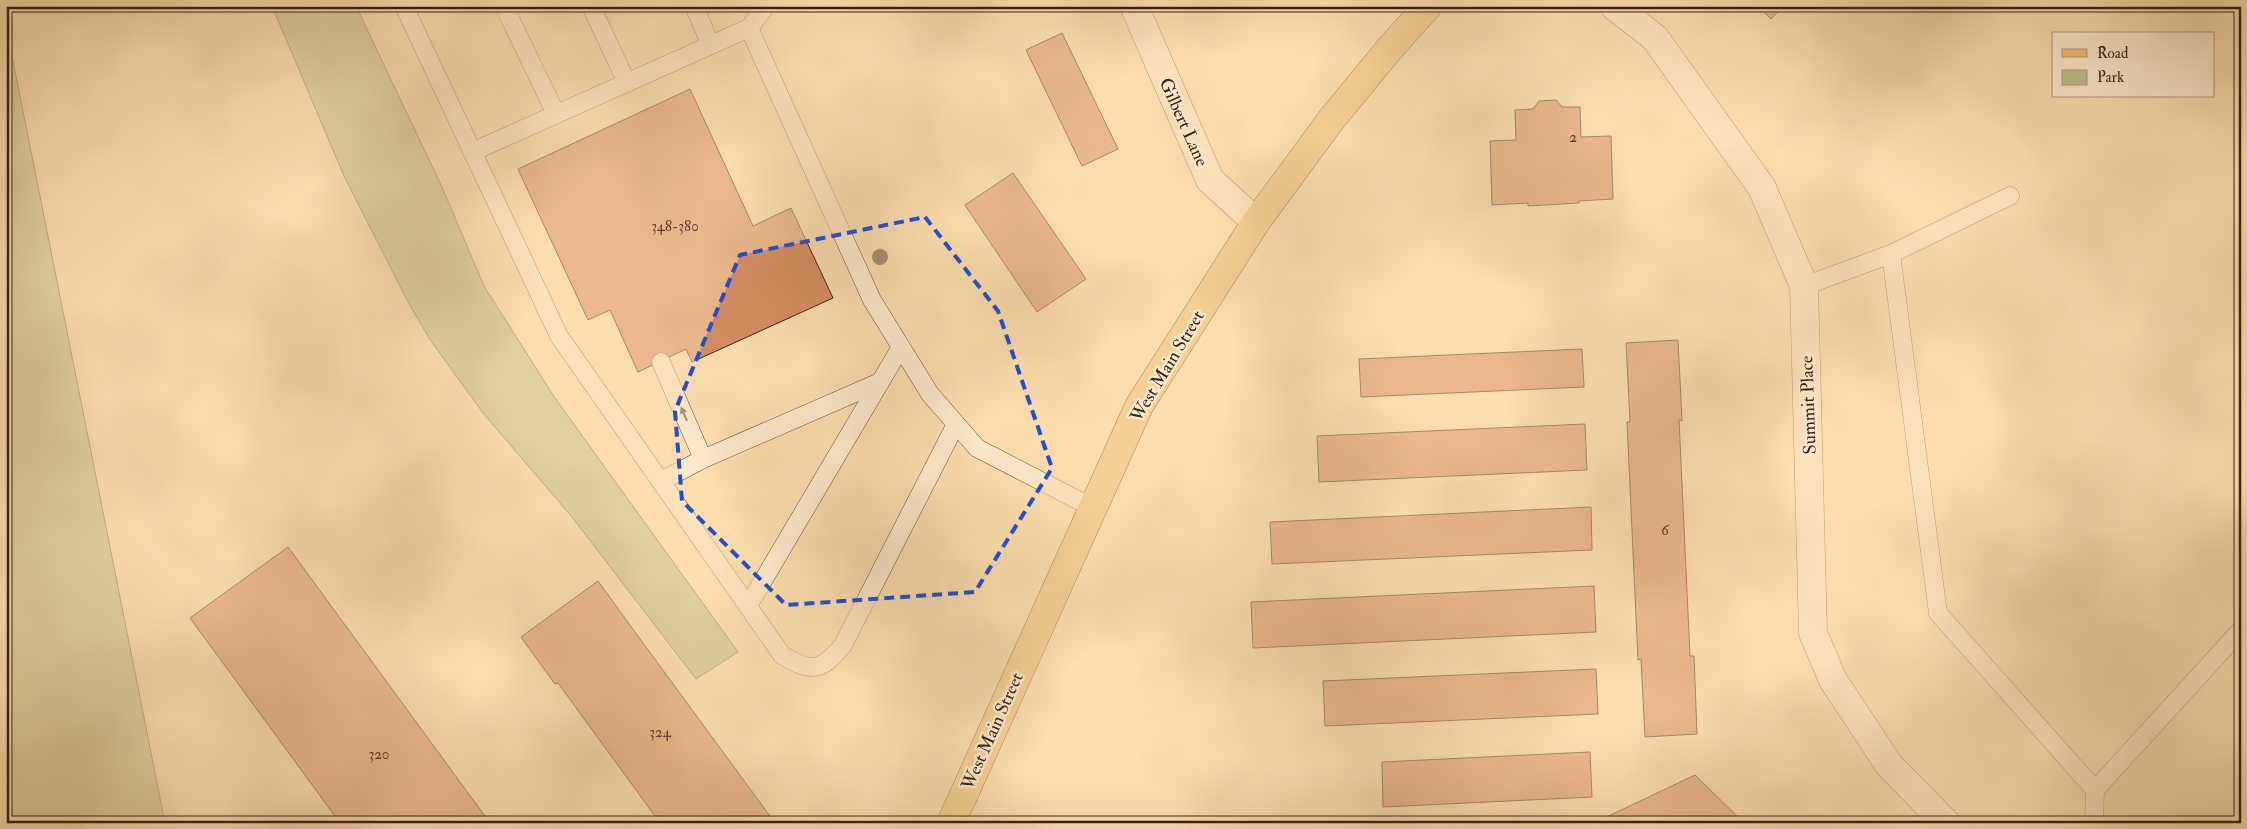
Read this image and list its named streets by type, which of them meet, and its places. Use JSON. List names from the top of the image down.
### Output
{
  "streets": {
    "main road": ["West Main Street"],
    "street": ["Gilbert Lane", "Summit Place"]
  },
  "crossings": [
    ["Gilbert Lane", "West Main Street"]
  ],
  "house_numbers": [
    "2",
    "348-380",
    "6",
    "324",
    "320"
  ],
  "legend": ["Road", "Park"]
}
